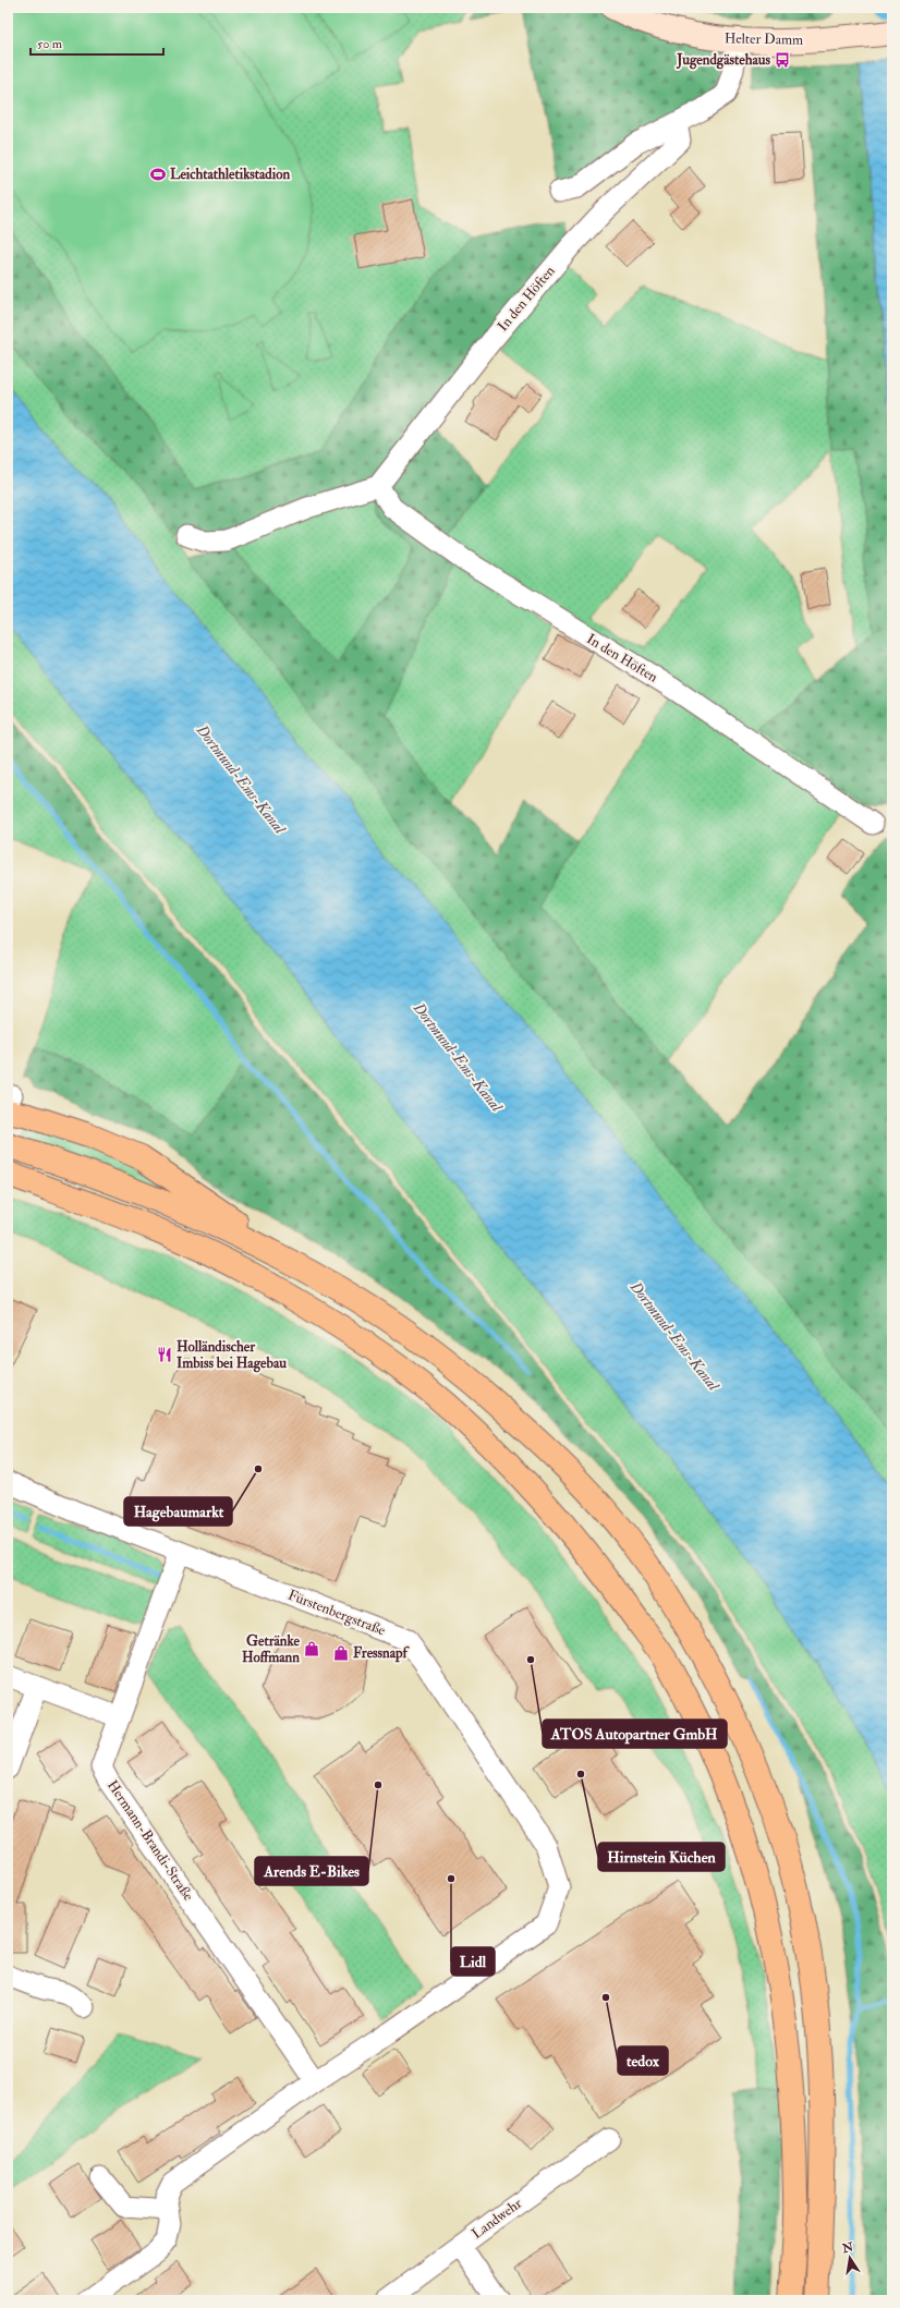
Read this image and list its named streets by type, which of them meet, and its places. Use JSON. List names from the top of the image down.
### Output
{
  "streets": {
    "street": [
      "Helter Damm",
      "In den Höften",
      "Fürstenbergstraße",
      "Hermann-Brandi-Straße",
      "Landwehr"
    ]
  },
  "crossings": [
    ["Fürstenbergstraße", "Hermann-Brandi-Straße"]
  ],
  "water": ["Dortmund-Ems-Kanal"],
  "places": {
    "bus stop": ["Jugendgästehaus"],
    "sports": ["Leichtathletikstadion"],
    "restaurant": ["Holländischer Imbiss bei Hagebau"],
    "other": [
      "Hagebaumarkt",
      "ATOS Autopartner GmbH",
      "Hirnstein Küchen",
      "Arends E-Bikes",
      "Lidl",
      "tedox"
    ],
    "shop": ["Getränke Hoffmann", "Fressnapf"]
  },
  "scale_bar": "50 m",
  "north": "top"
}
